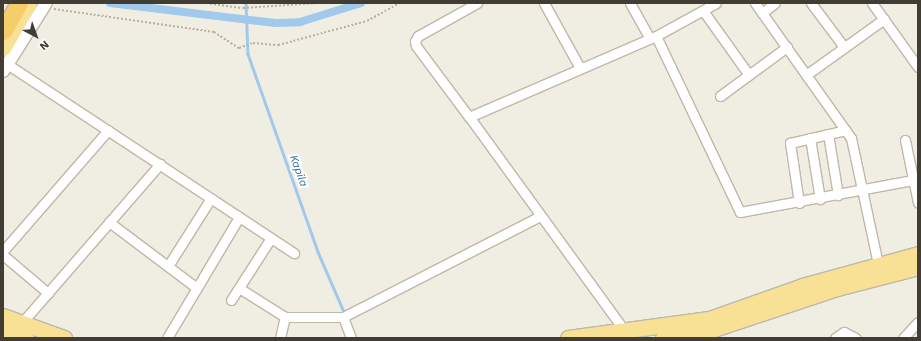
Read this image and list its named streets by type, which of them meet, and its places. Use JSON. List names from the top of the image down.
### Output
{
  "water": ["Kapila"],
  "north": "bottom right"
}
